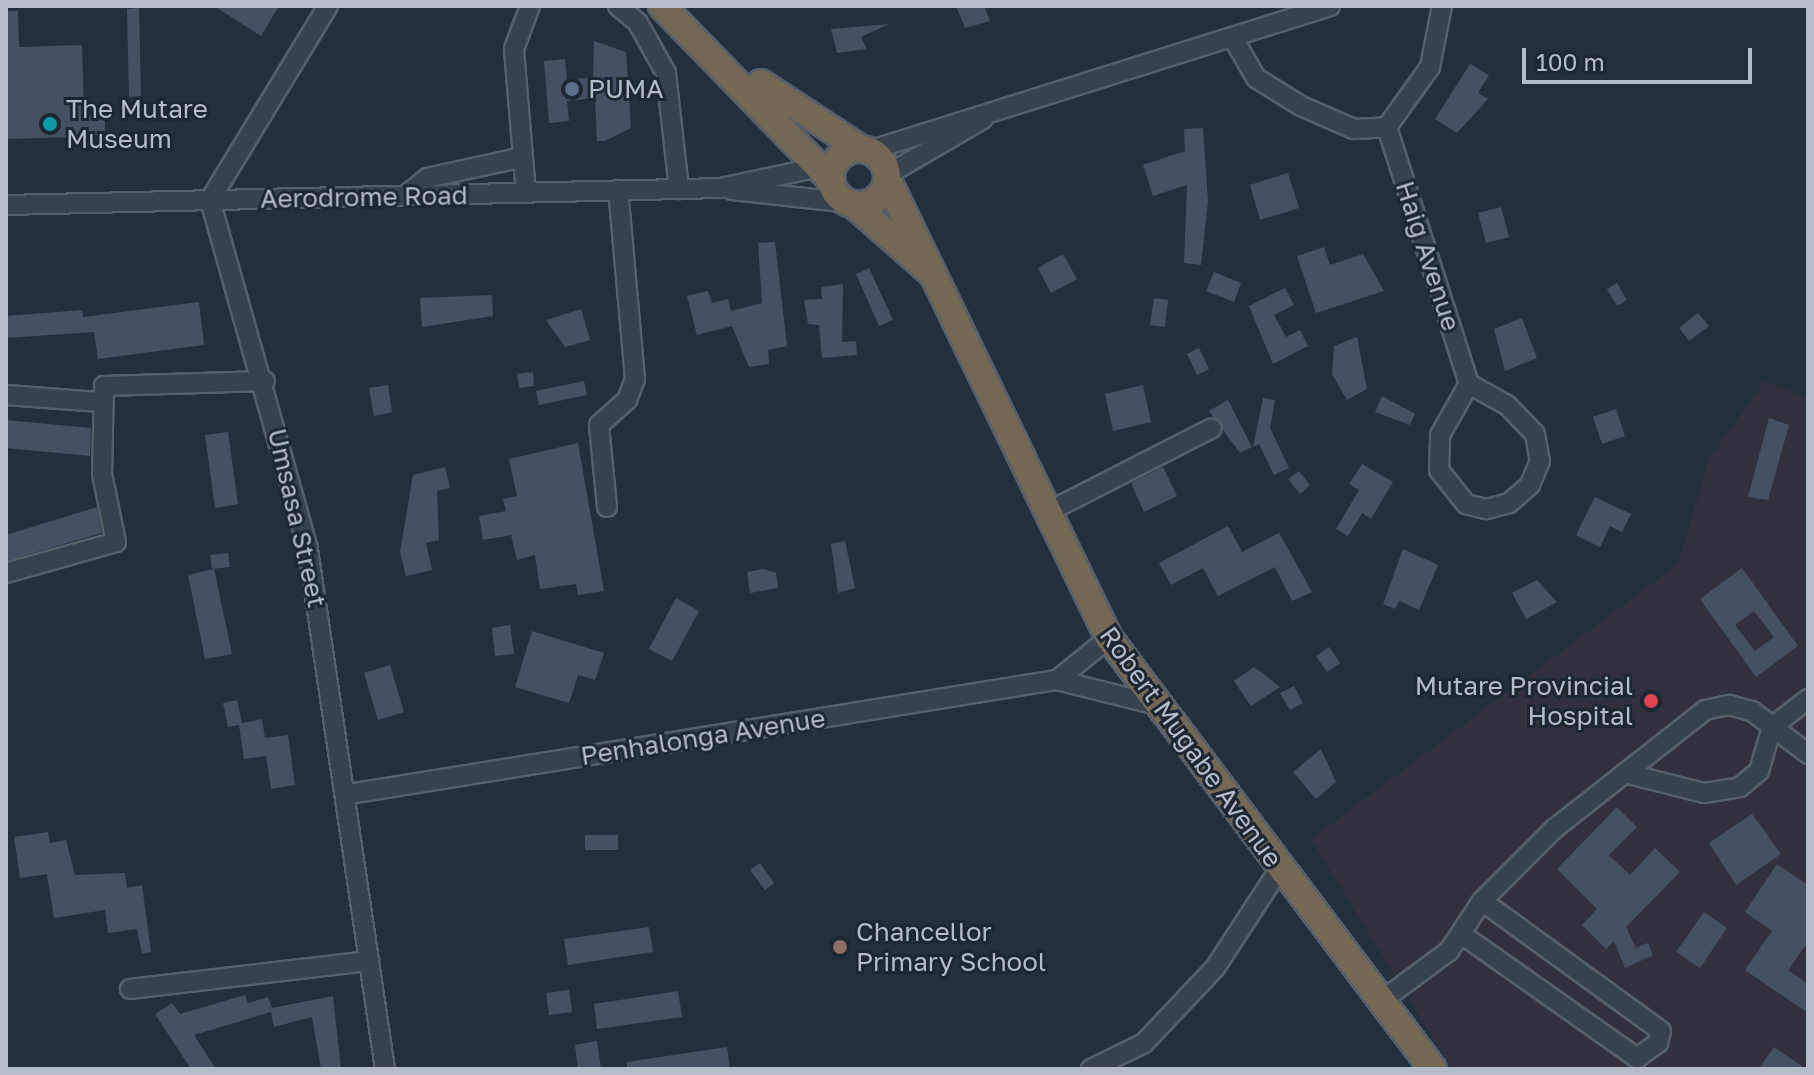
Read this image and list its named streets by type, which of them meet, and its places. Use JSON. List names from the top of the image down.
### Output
{
  "streets": {
    "highway": ["Robert Mugabe Avenue"],
    "street": [
      "Aerodrome Road",
      "Haig Avenue",
      "Umsasa Street",
      "Penhalonga Avenue"
    ]
  },
  "crossings": [
    ["Aerodrome Road", "Umsasa Street"],
    ["Aerodrome Road", "Robert Mugabe Avenue"],
    ["Umsasa Street", "Penhalonga Avenue"],
    ["Penhalonga Avenue", "Robert Mugabe Avenue"]
  ],
  "places": [
    "PUMA",
    "The Mutare Museum",
    "Mutare Provincial Hospital",
    "Chancellor Primary School"
  ],
  "scale_bar": "100 m"
}
